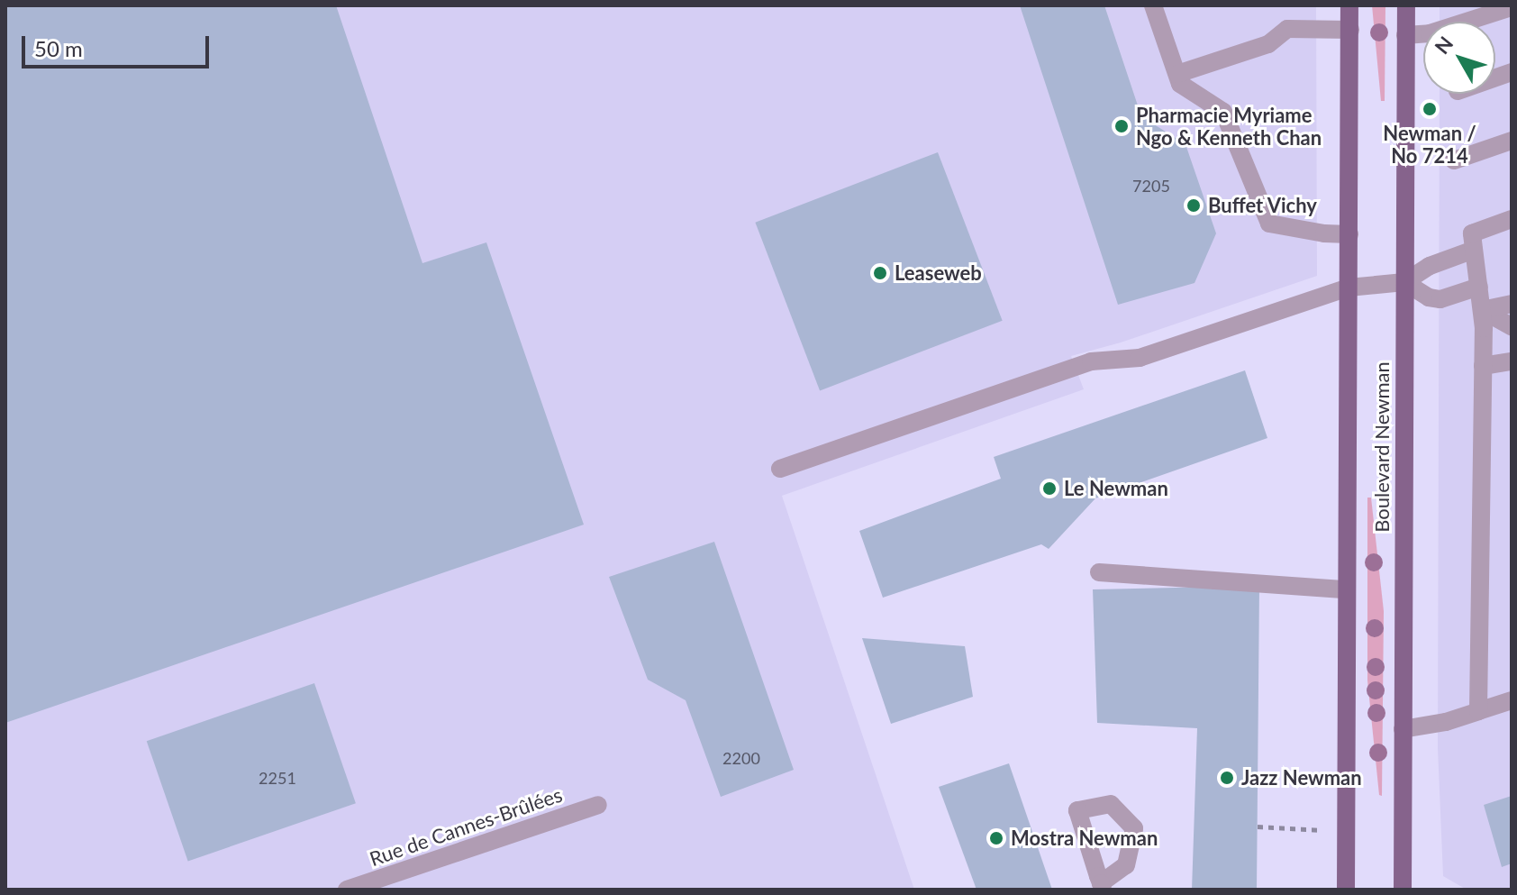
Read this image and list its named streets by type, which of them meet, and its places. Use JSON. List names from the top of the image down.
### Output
{
  "streets": {
    "main road": ["Boulevard Newman"],
    "street": ["Rue de Cannes-Brûlées"]
  },
  "places": [
    "Newman / No 7214",
    "Pharmacie Myriame Ngo & Kenneth Chan",
    "Buffet Vichy",
    "Leaseweb",
    "Le Newman",
    "Jazz Newman",
    "Mostra Newman"
  ],
  "house_numbers": ["7205", "2200", "2251"],
  "scale_bar": "50 m",
  "north": "top left"
}
